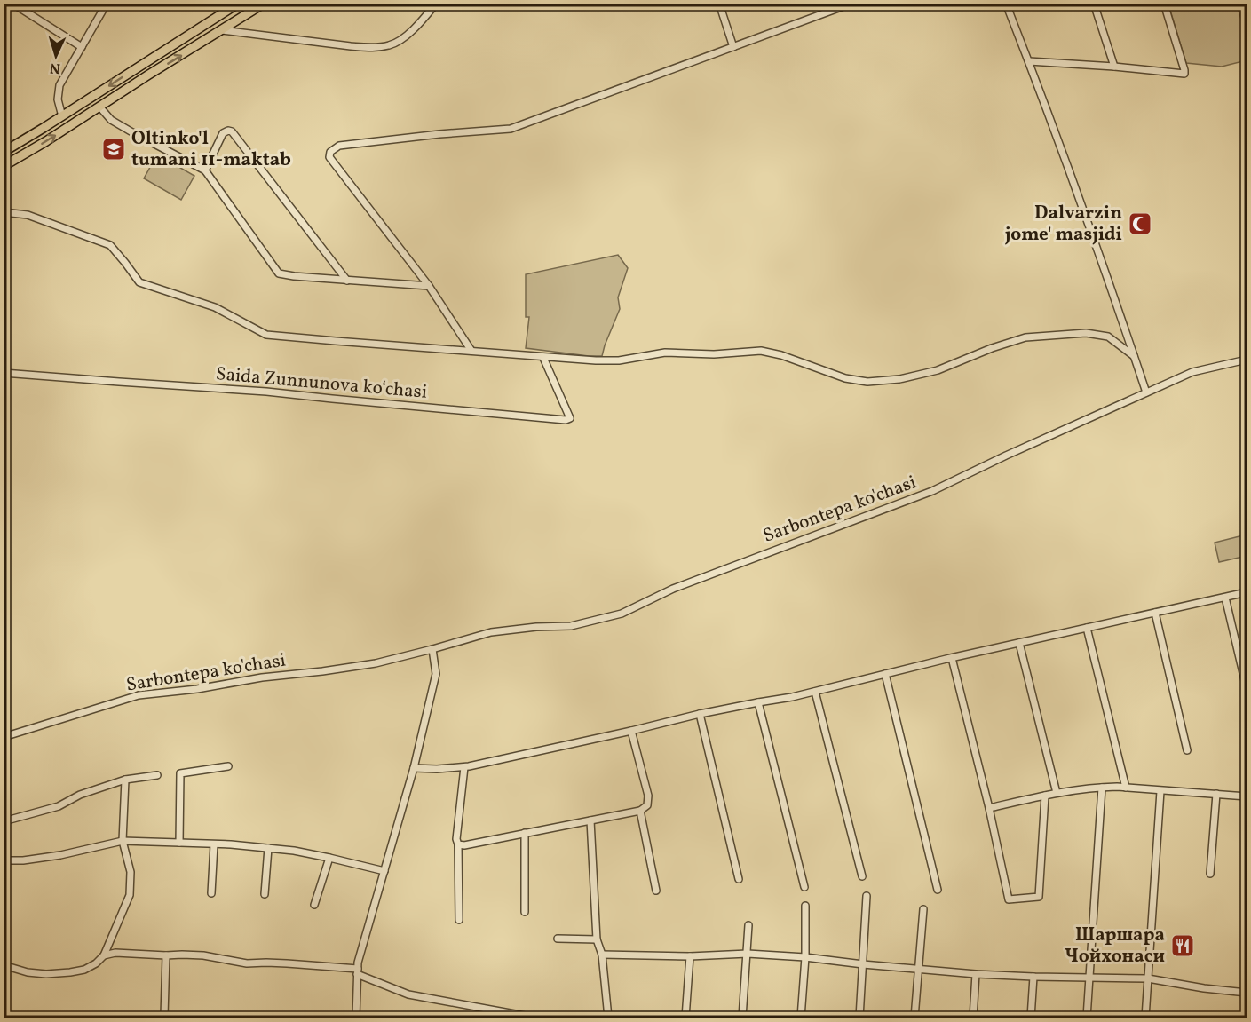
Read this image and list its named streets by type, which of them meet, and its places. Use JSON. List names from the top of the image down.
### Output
{
  "streets": {
    "street": ["Saida Zunnunova koʻchasi", "Sarbontepa ko'chasi"]
  },
  "places": {
    "school or university": ["Oltinko'l tumani 11-maktab"],
    "mosque": ["Dalvarzin jome' masjidi"],
    "restaurant": ["Шаршара Чойхонаси"]
  },
  "north": "bottom"
}
